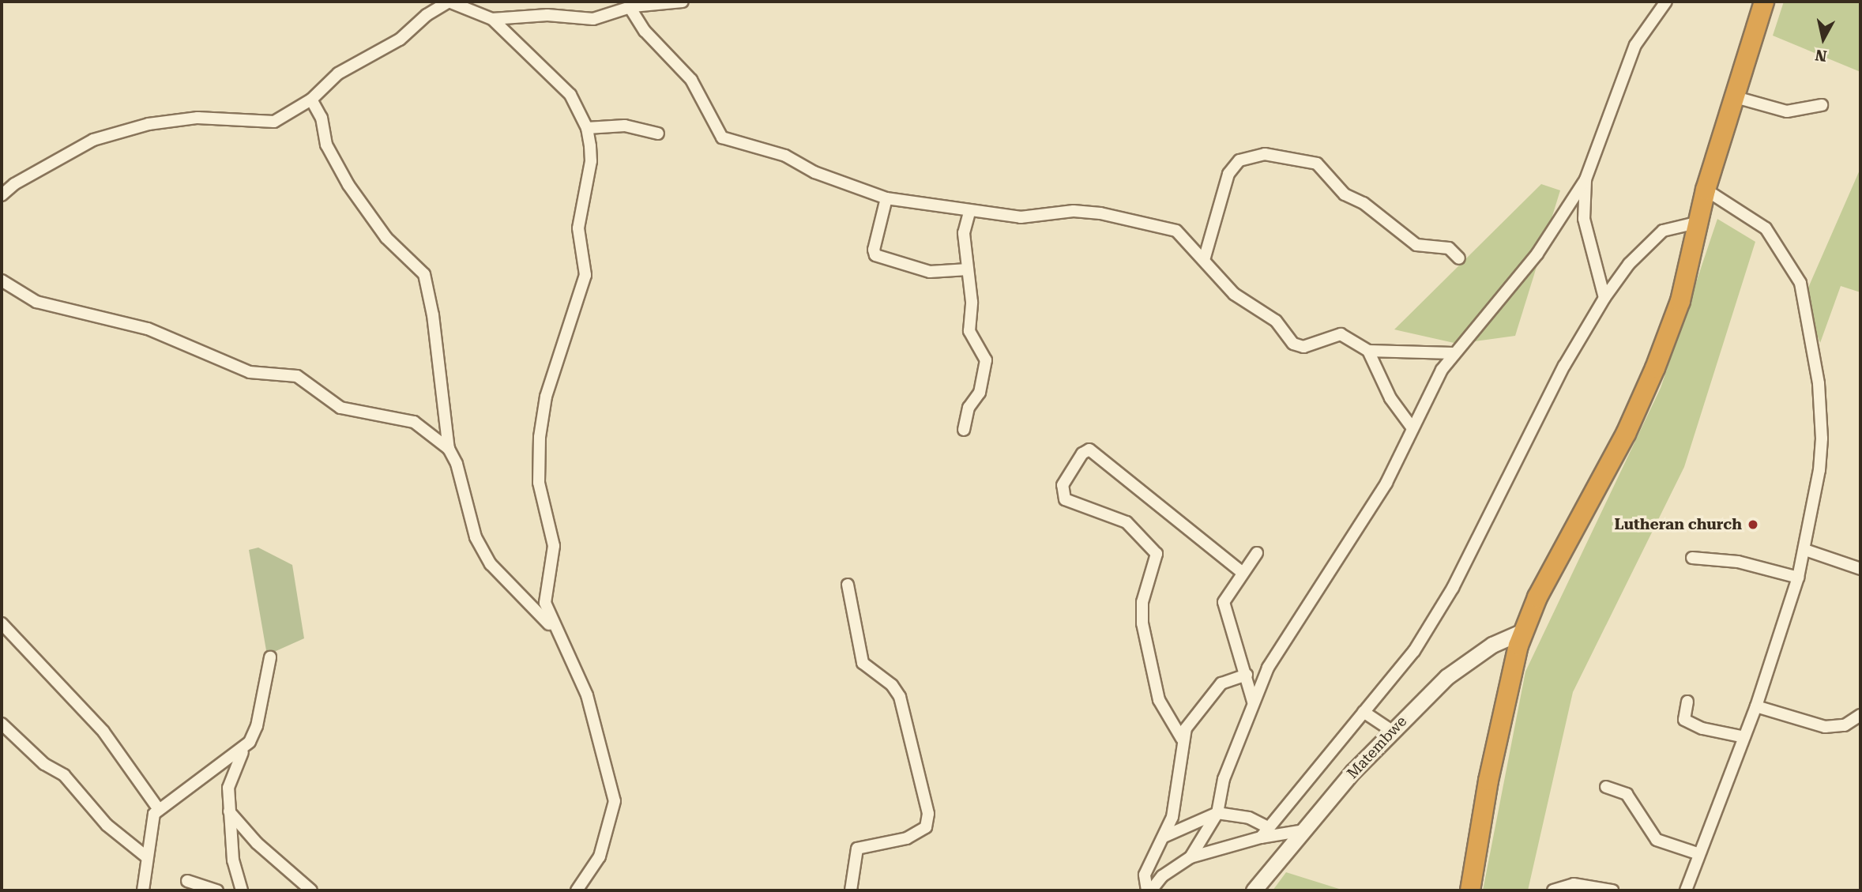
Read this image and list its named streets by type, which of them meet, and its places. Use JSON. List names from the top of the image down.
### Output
{
  "streets": {
    "main road": ["Matembwe"]
  },
  "places": ["Lutheran church"],
  "north": "bottom"
}
